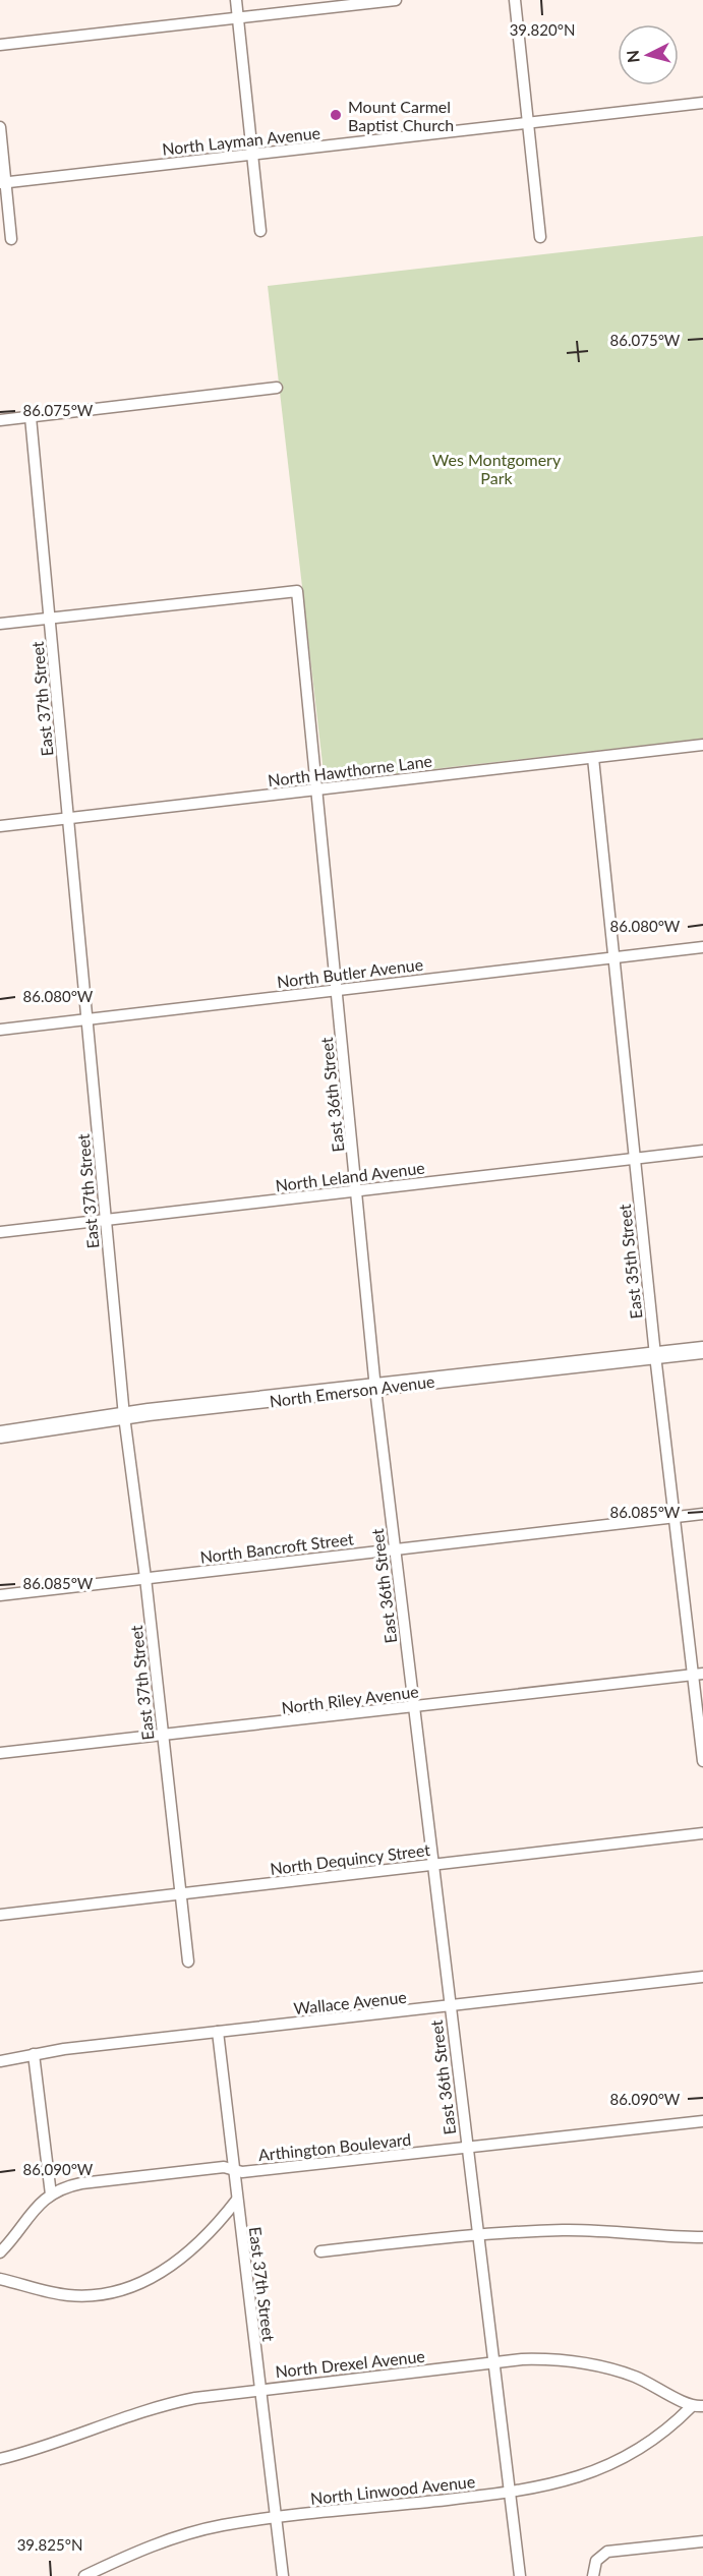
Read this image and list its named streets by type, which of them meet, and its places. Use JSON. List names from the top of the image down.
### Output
{
  "streets": {
    "main road": ["North Emerson Avenue"],
    "street": [
      "North Layman Avenue",
      "East 37th Street",
      "North Hawthorne Lane",
      "North Butler Avenue",
      "East 36th Street",
      "North Leland Avenue",
      "East 35th Street",
      "North Bancroft Street",
      "North Riley Avenue",
      "North Dequincy Street",
      "Wallace Avenue",
      "Arthington Boulevard",
      "North Drexel Avenue",
      "North Linwood Avenue"
    ]
  },
  "crossings": [
    ["East 37th Street", "North Hawthorne Lane"],
    ["East 37th Street", "North Butler Avenue"],
    ["East 37th Street", "East 36th Street"],
    ["East 37th Street", "North Leland Avenue"],
    ["East 37th Street", "North Emerson Avenue"],
    ["East 37th Street", "North Bancroft Street"],
    ["East 37th Street", "North Riley Avenue"],
    ["East 37th Street", "North Dequincy Street"],
    ["East 37th Street", "Wallace Avenue"],
    ["East 37th Street", "Arthington Boulevard"],
    ["East 37th Street", "North Drexel Avenue"],
    ["East 37th Street", "North Linwood Avenue"],
    ["North Hawthorne Lane", "East 36th Street"],
    ["North Hawthorne Lane", "East 35th Street"],
    ["North Butler Avenue", "East 36th Street"],
    ["North Butler Avenue", "East 35th Street"],
    ["East 36th Street", "North Leland Avenue"],
    ["East 36th Street", "North Emerson Avenue"],
    ["East 36th Street", "North Bancroft Street"],
    ["East 36th Street", "North Riley Avenue"],
    ["East 36th Street", "North Dequincy Street"],
    ["East 36th Street", "Wallace Avenue"],
    ["East 36th Street", "Arthington Boulevard"],
    ["East 36th Street", "North Drexel Avenue"],
    ["East 36th Street", "North Linwood Avenue"],
    ["North Leland Avenue", "East 35th Street"],
    ["East 35th Street", "North Emerson Avenue"],
    ["East 35th Street", "North Bancroft Street"],
    ["East 35th Street", "North Riley Avenue"],
    ["North Drexel Avenue", "North Linwood Avenue"]
  ],
  "parks": ["Wes Montgomery Park"],
  "places": ["Mount Carmel Baptist Church"],
  "north": "left",
  "coordinates": [
    "39.820°N",
    "86.075°W",
    "86.080°W",
    "86.085°W",
    "86.090°W",
    "39.825°N"
  ]
}
